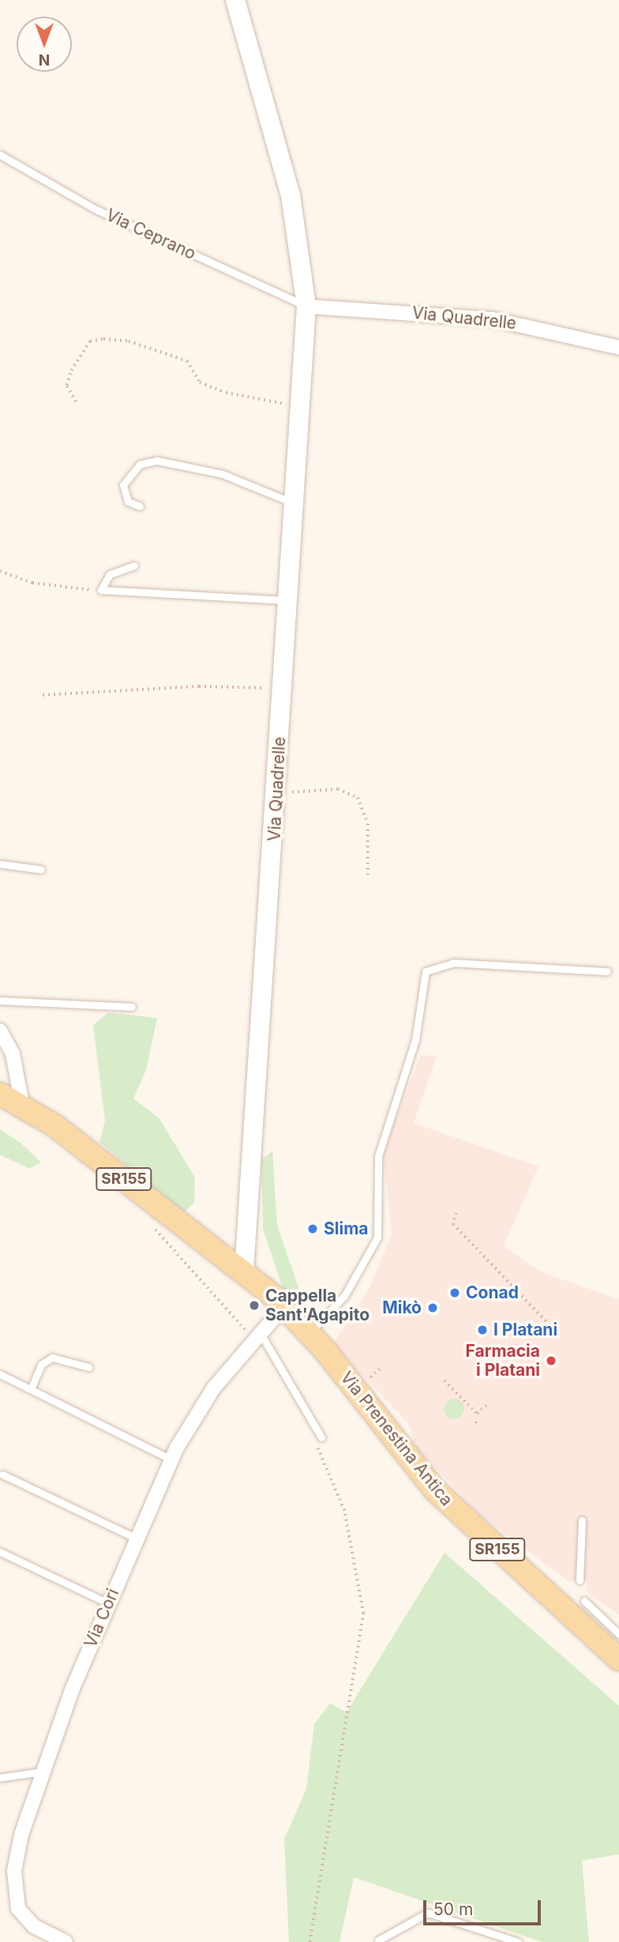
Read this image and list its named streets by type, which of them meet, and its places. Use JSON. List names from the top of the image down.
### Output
{
  "streets": {
    "main road": ["SR155", "Via Prenestina Antica"],
    "street": ["Via Quadrelle", "Via Cori"],
    "lane": ["Via Ceprano"]
  },
  "crossings": [
    ["Via Ceprano", "Via Quadrelle"],
    ["Via Quadrelle", "SR155"],
    ["SR155", "Via Prenestina Antica"],
    ["SR155", "Via Cori"]
  ],
  "places": [
    "Slima",
    "Conad",
    "Cappella Sant'Agapito",
    "Mikò",
    "I Platani",
    "Farmacia i Platani"
  ],
  "scale_bar": "50 m",
  "north": "bottom"
}
